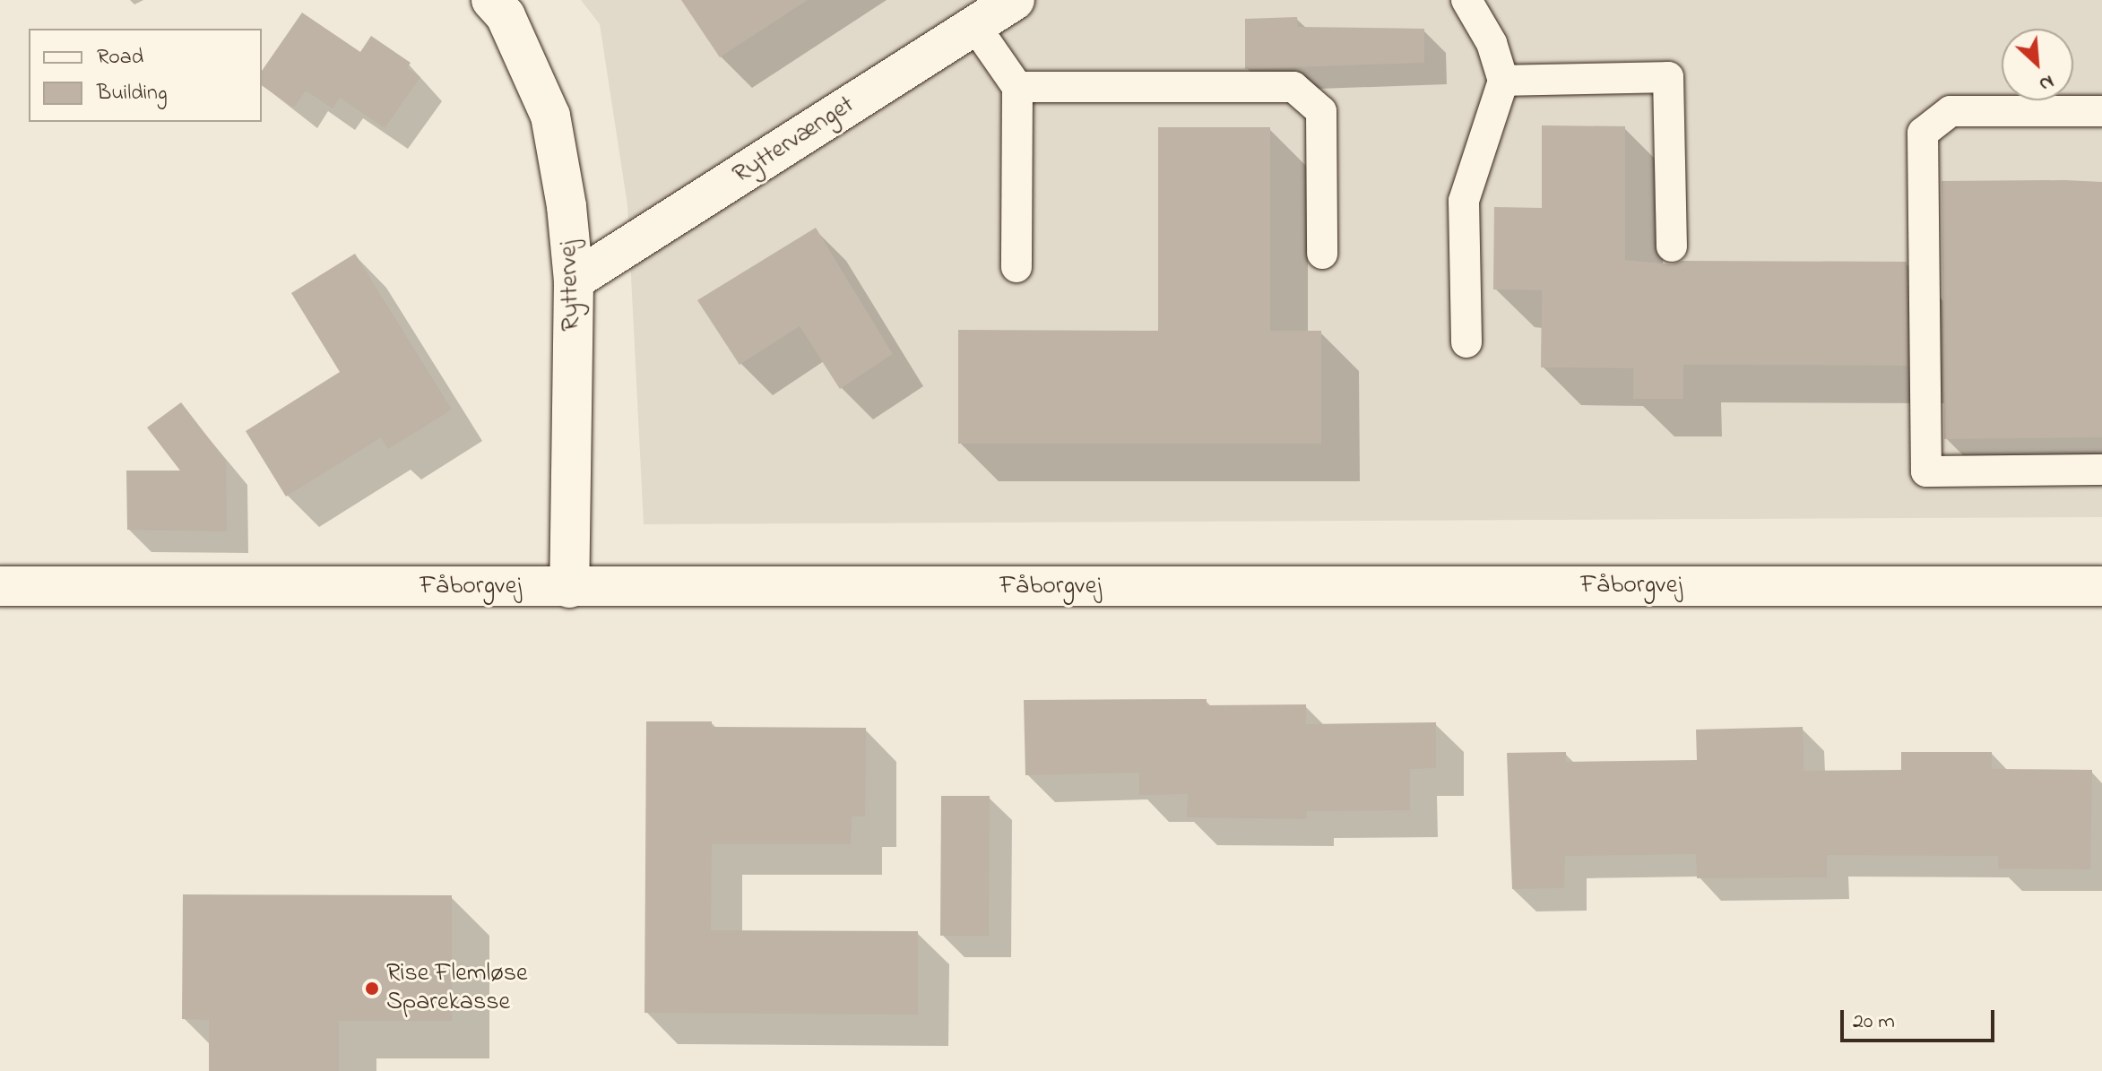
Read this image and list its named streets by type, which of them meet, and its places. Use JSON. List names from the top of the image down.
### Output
{
  "streets": {
    "street": ["Ryttervænget", "Ryttervej", "Fåborgvej"]
  },
  "crossings": [
    ["Ryttervænget", "Ryttervej"],
    ["Ryttervej", "Fåborgvej"]
  ],
  "places": ["Rise Flemløse Sparekasse"],
  "legend": ["Road", "Building"],
  "scale_bar": "20 m",
  "north": "bottom right"
}
